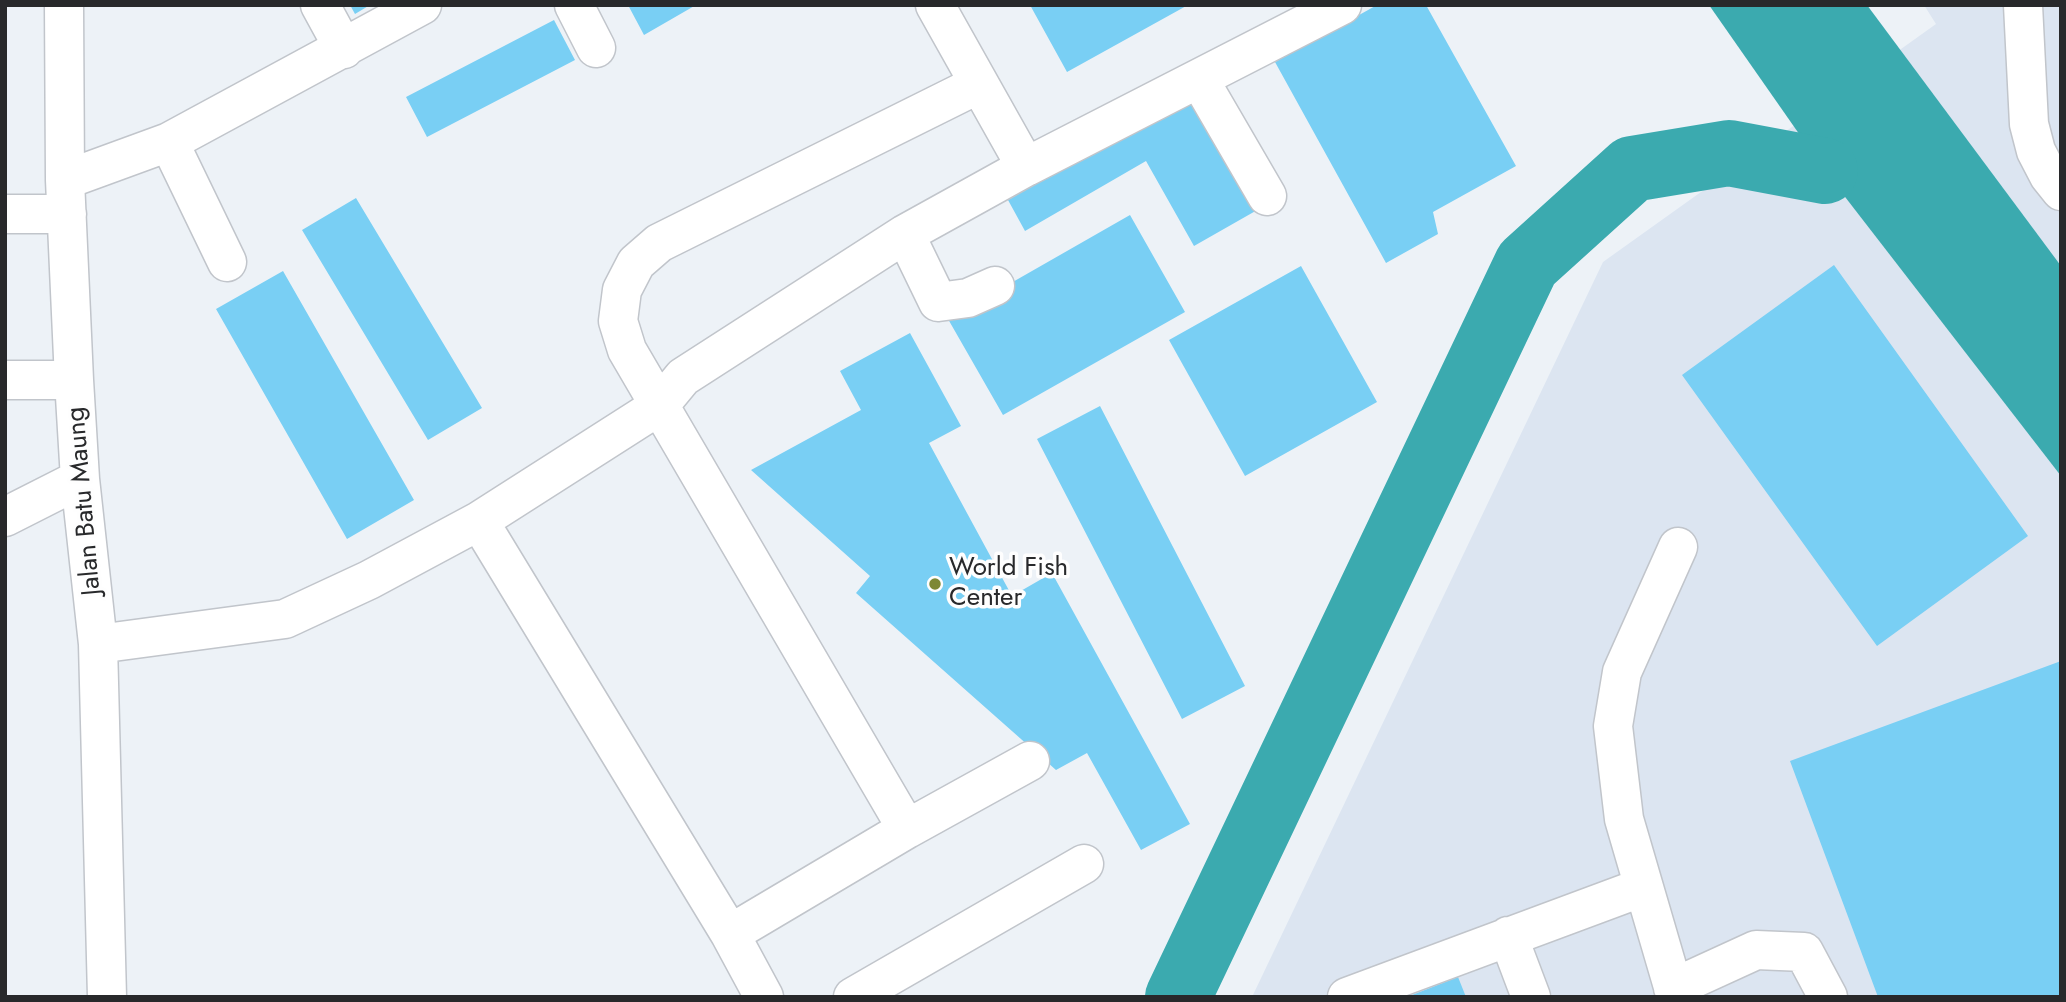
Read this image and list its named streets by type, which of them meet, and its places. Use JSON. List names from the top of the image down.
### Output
{
  "streets": {
    "street": ["Jalan Batu Maung"]
  },
  "places": ["World Fish Center"]
}
